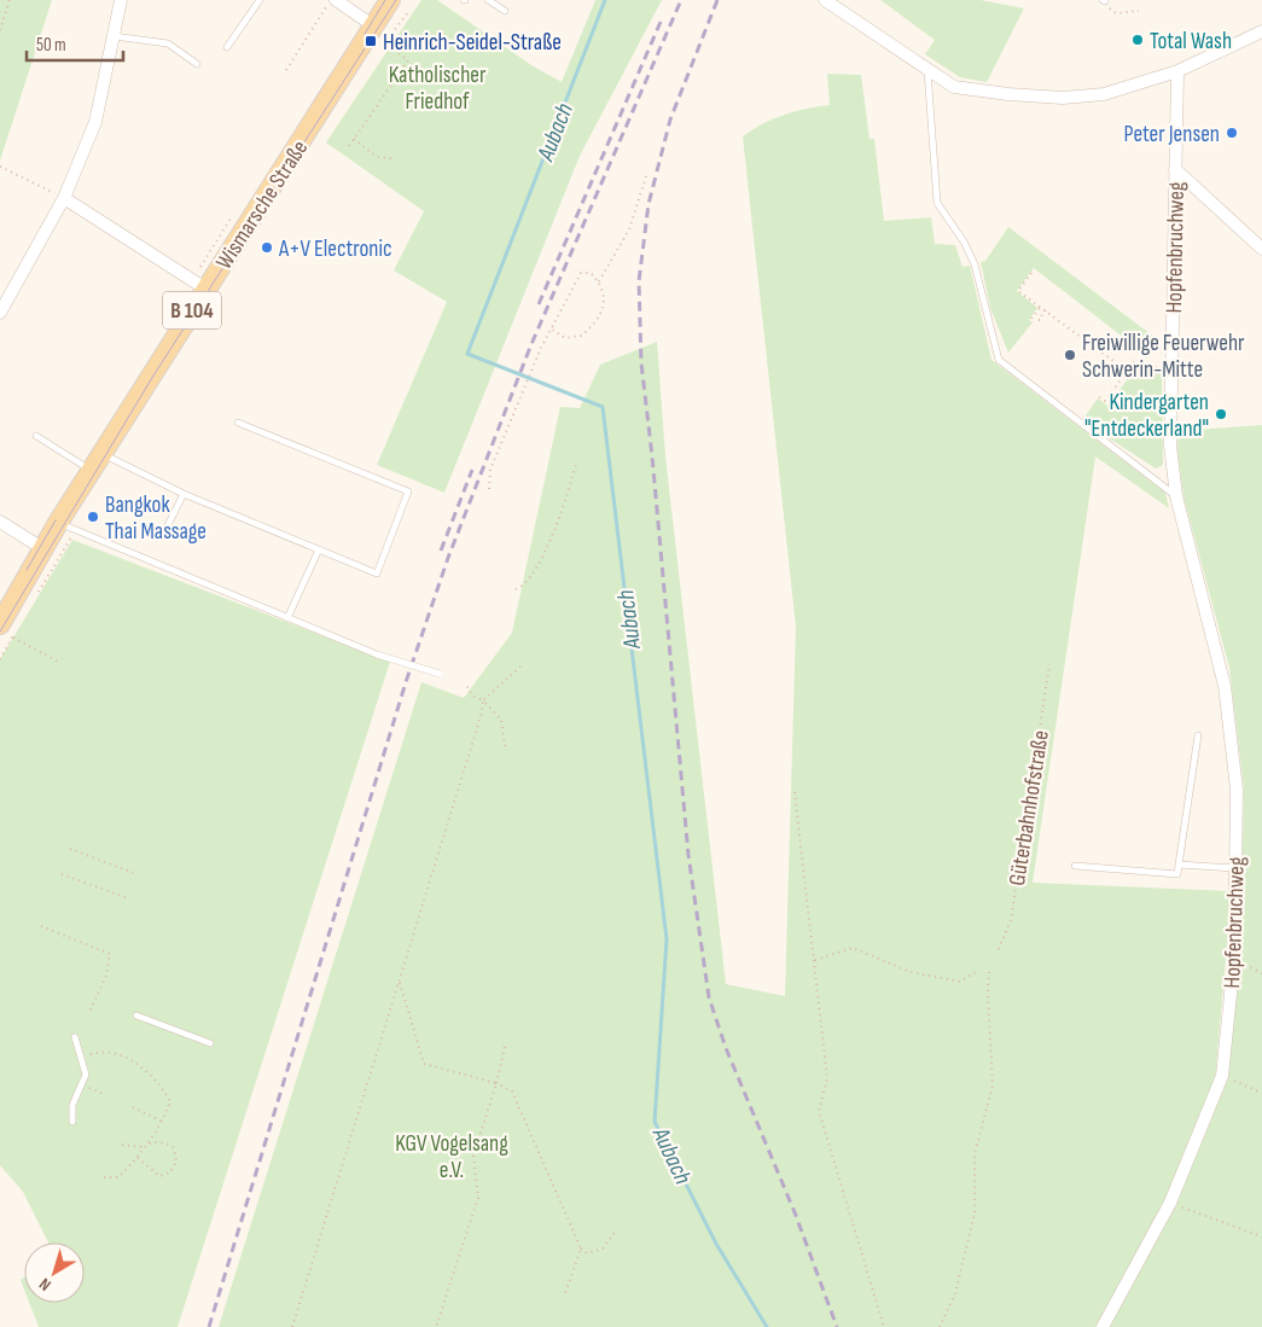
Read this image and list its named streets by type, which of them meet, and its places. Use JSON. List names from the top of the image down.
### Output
{
  "streets": {
    "main road": ["Wismarsche Straße", "B 104"],
    "street": ["Hopfenbruchweg"],
    "path": ["Güterbahnhofstraße"]
  },
  "water": ["Aubach"],
  "parks": ["Katholischer Friedhof", "KGV Vogelsang e.V."],
  "places": {
    "other": [
      "Total Wash",
      "Peter Jensen",
      "A+V Electronic",
      "Freiwillige Feuerwehr Schwerin-Mitte",
      "Kindergarten \"Entdeckerland\"",
      "Bangkok Thai Massage"
    ],
    "transit": ["Heinrich-Seidel-Straße"]
  },
  "scale_bar": "50 m",
  "north": "bottom left"
}
